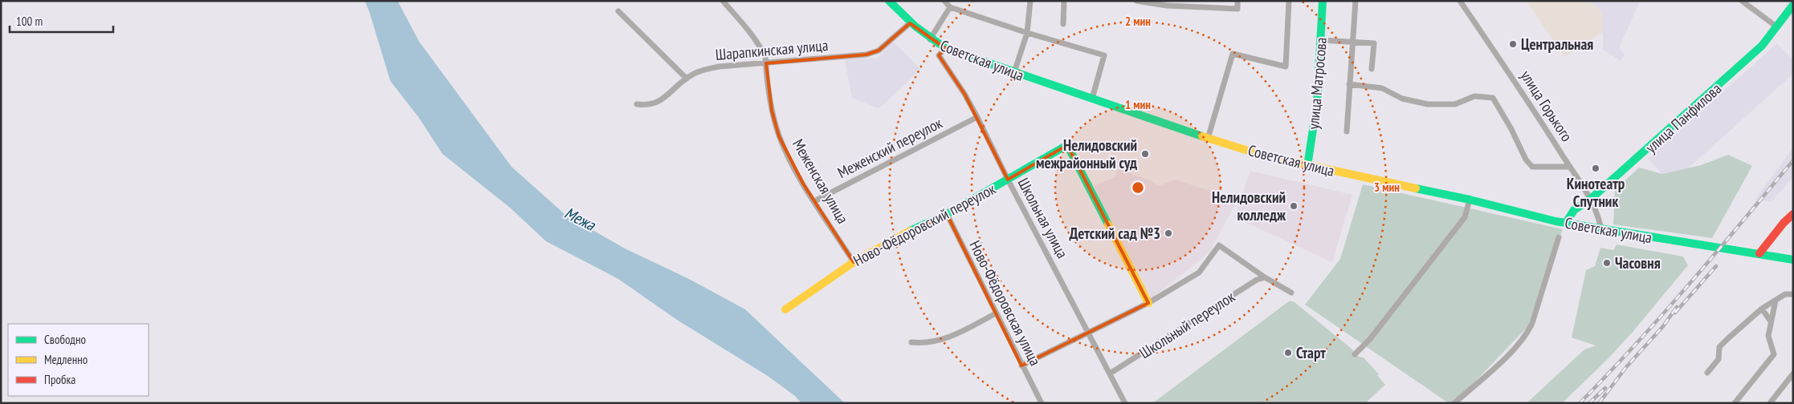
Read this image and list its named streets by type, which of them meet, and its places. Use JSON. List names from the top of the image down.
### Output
{
  "streets": {
    "main road": [
      "Советская улица",
      "улица Матросова",
      "улица Панфилова",
      "Ново-Фёдоровский переулок"
    ],
    "street": [
      "Шарапкинская улица",
      "улица Горького",
      "Меженский переулок",
      "Меженская улица",
      "Школьная улица",
      "Ново-Фёдоровская улица",
      "Школьный переулок"
    ]
  },
  "crossings": [
    ["Шарапкинская улица", "Советская улица"],
    ["Шарапкинская улица", "Меженская улица"],
    ["Советская улица", "улица Матросова"],
    ["Советская улица", "улица Горького"],
    ["Советская улица", "улица Панфилова"],
    ["Советская улица", "Школьная улица"],
    ["улица Горького", "улица Панфилова"],
    ["Меженский переулок", "Меженская улица"],
    ["Меженский переулок", "Школьная улица"],
    ["Меженская улица", "Ново-Фёдоровский переулок"],
    ["Школьная улица", "Ново-Фёдоровский переулок"],
    ["Школьная улица", "Школьный переулок"],
    ["Ново-Фёдоровский переулок", "Ново-Фёдоровская улица"]
  ],
  "water": ["Межа"],
  "places": [
    "Центральная",
    "Нелидовский межрайонный суд",
    "Кинотеатр Спутник",
    "Нелидовский колледж",
    "Детский сад №3",
    "Часовня",
    "Старт"
  ],
  "legend": ["Свободно", "Медленно", "Пробка"],
  "scale_bar": "100 m",
  "rings": ["2 мин", "1 мин", "3 мин"]
}
